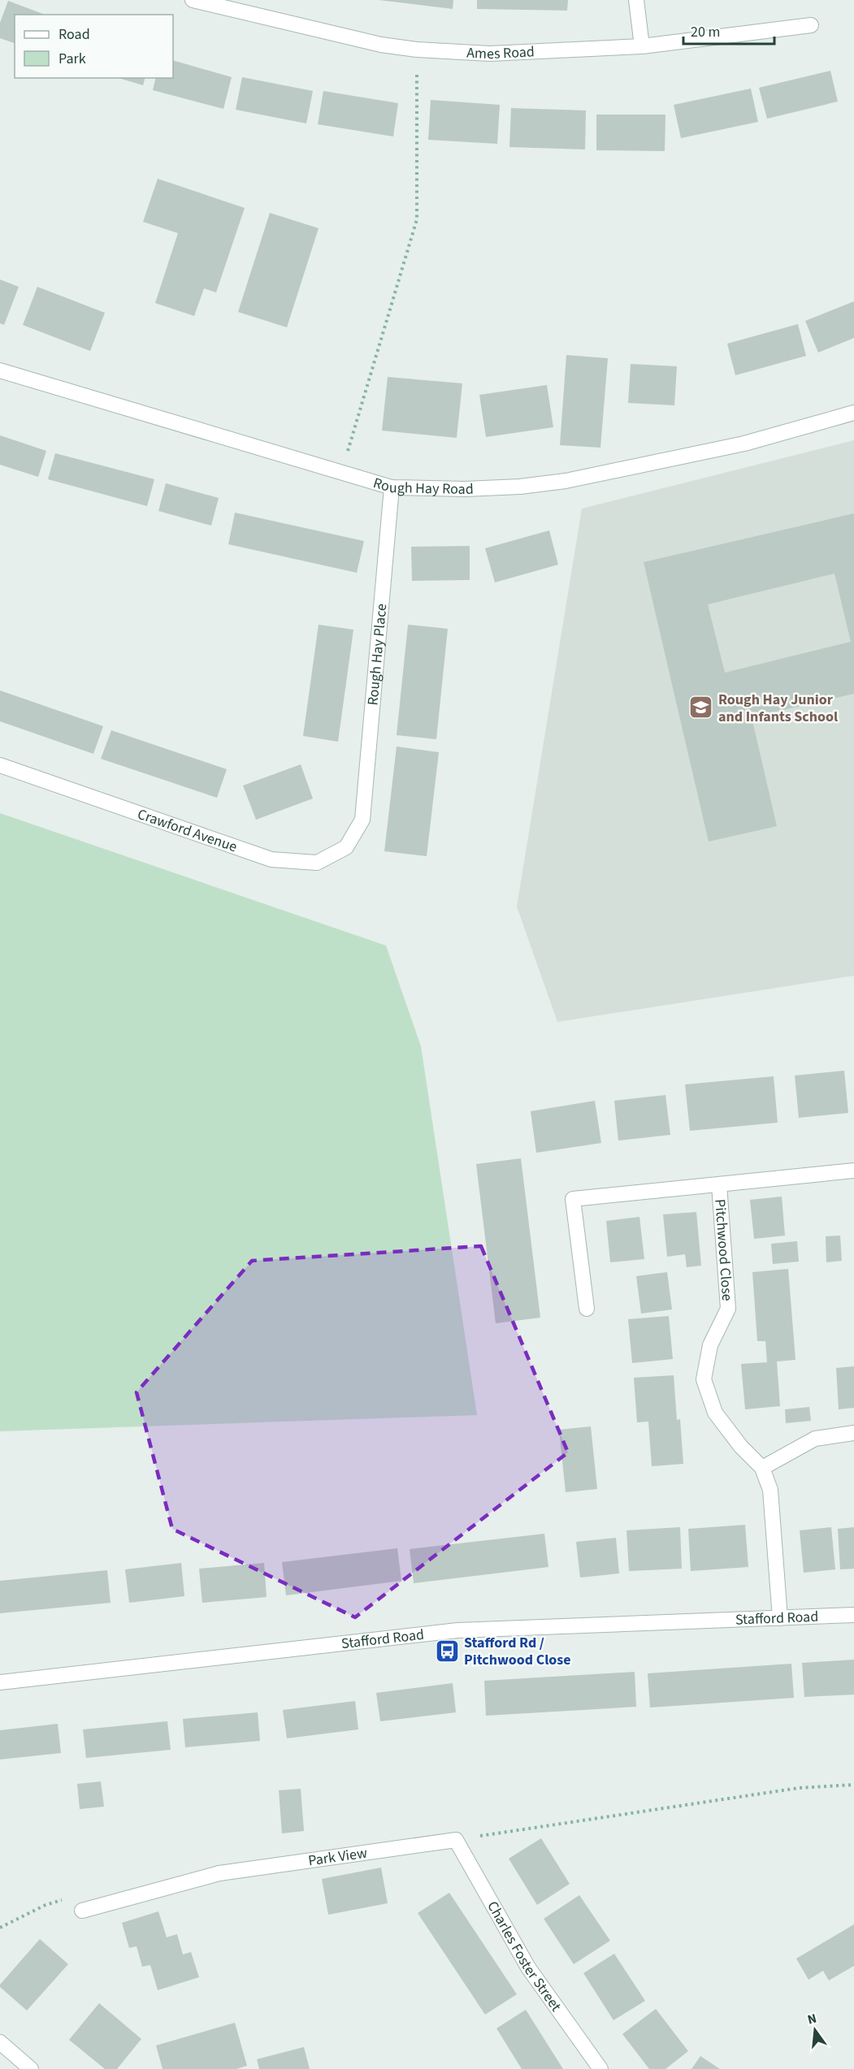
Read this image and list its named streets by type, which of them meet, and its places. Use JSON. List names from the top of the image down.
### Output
{
  "streets": {
    "street": [
      "Ames Road",
      "Rough Hay Road",
      "Rough Hay Place",
      "Crawford Avenue",
      "Pitchwood Close",
      "Stafford Road",
      "Park View",
      "Charles Foster Street"
    ]
  },
  "crossings": [
    ["Rough Hay Road", "Rough Hay Place"],
    ["Rough Hay Place", "Crawford Avenue"],
    ["Pitchwood Close", "Stafford Road"],
    ["Park View", "Charles Foster Street"]
  ],
  "places": {
    "school or university": ["Rough Hay Junior and Infants School"],
    "bus stop": ["Stafford Rd / Pitchwood Close"]
  },
  "legend": ["Road", "Park"],
  "scale_bar": "20 m",
  "north": "top"
}
